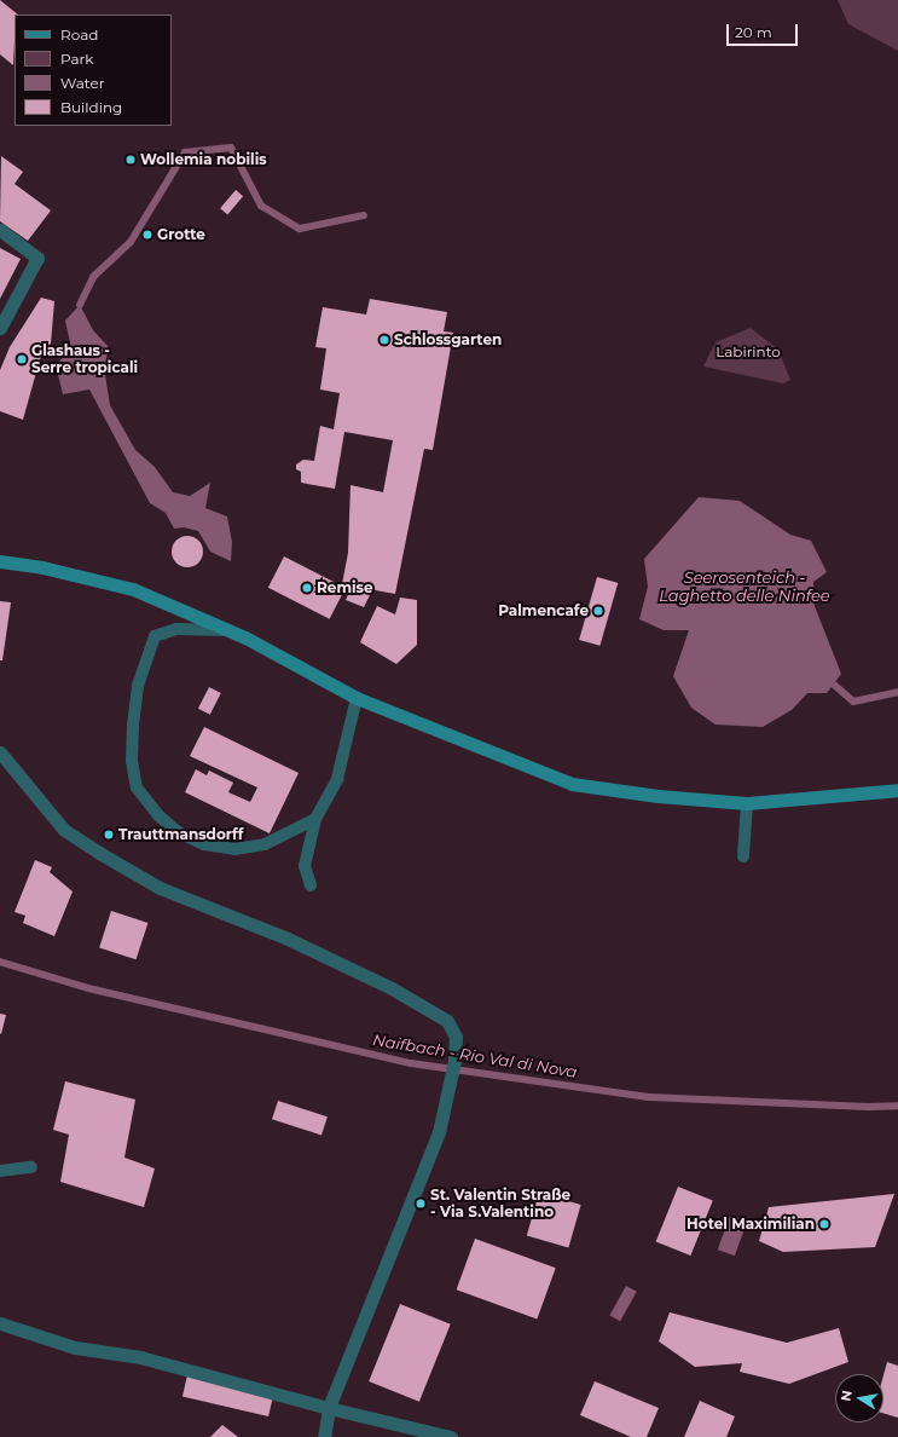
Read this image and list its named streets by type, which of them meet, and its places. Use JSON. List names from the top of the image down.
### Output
{
  "water": ["Seerosenteich - Laghetto delle Ninfee", "Naifbach - Rio Val di Nova"],
  "parks": ["Labirinto"],
  "places": [
    "Wollemia nobilis",
    "Grotte",
    "Schlossgarten",
    "Glashaus - Serre tropicali",
    "Remise",
    "Palmencafe",
    "Trauttmansdorff",
    "St. Valentin Straße - Via S.Valentino",
    "Hotel Maximilian"
  ],
  "legend": [
    "Road",
    "Park",
    "Water",
    "Building"
  ],
  "scale_bar": "20 m",
  "north": "left"
}
